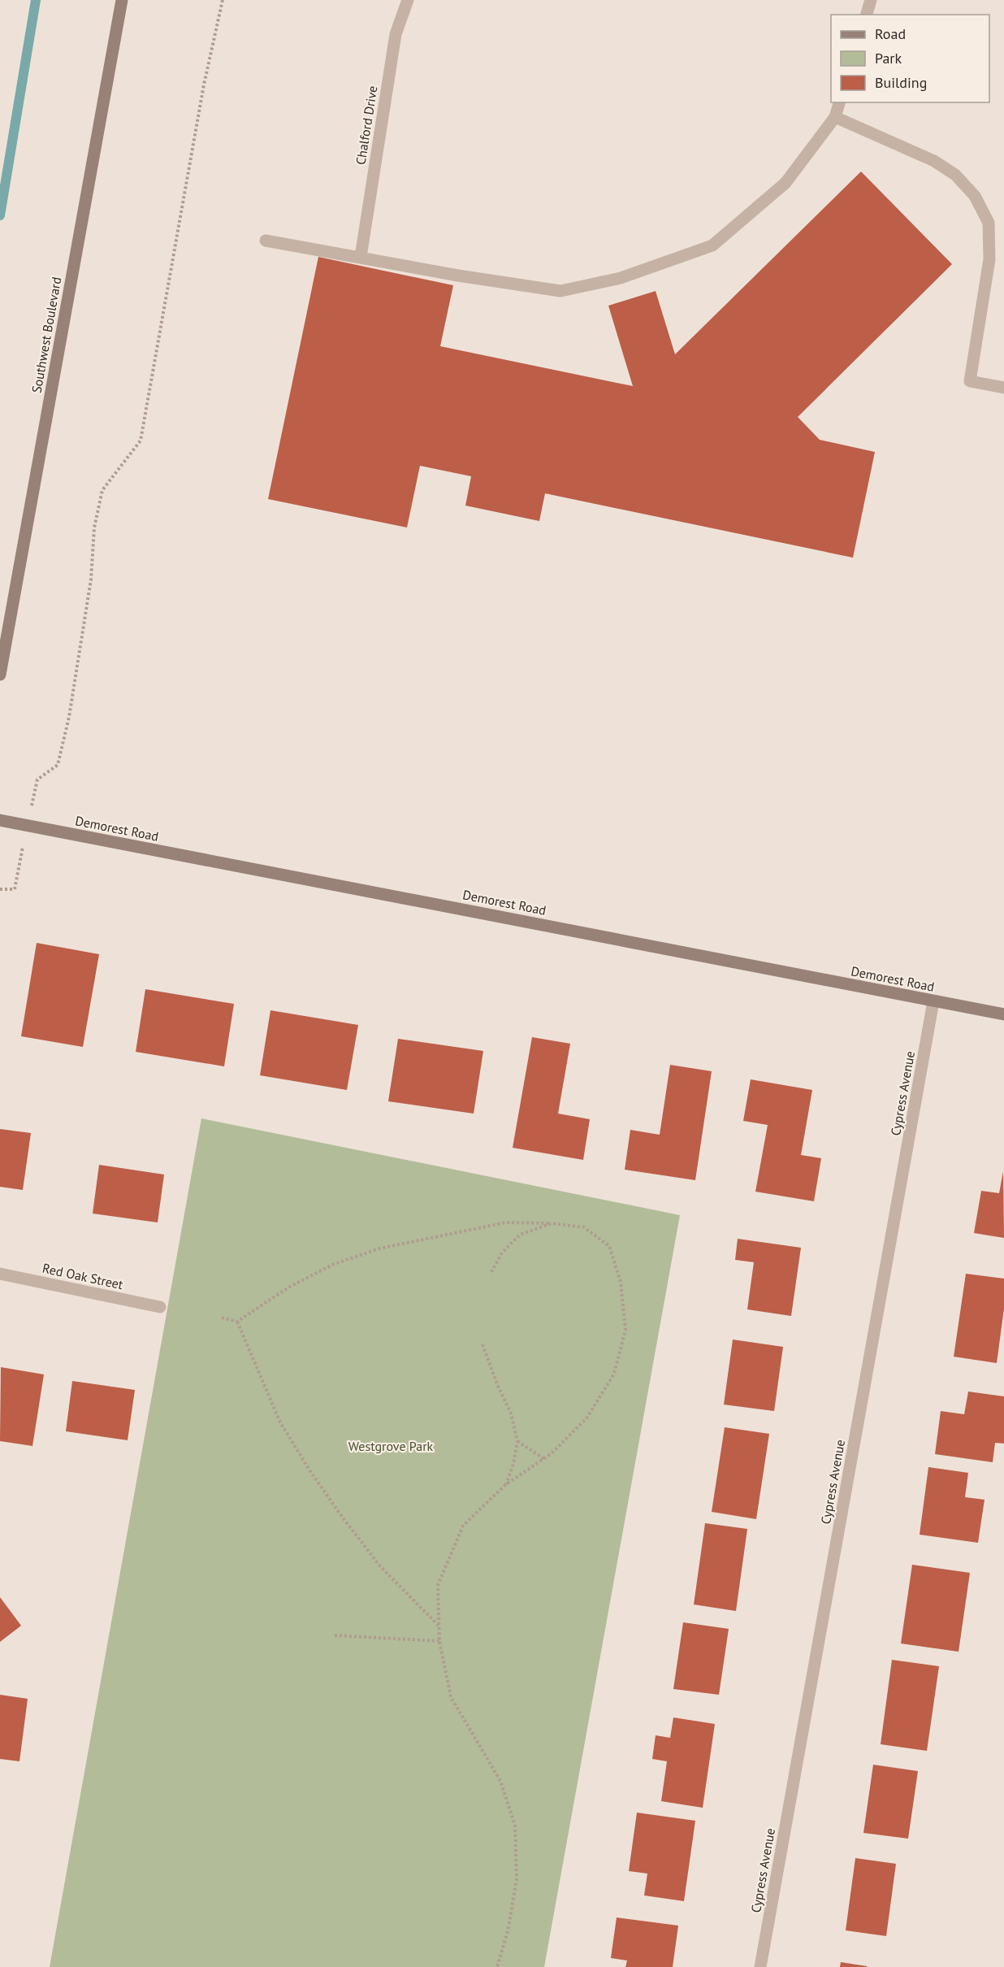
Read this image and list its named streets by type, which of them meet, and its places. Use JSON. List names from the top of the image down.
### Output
{
  "streets": {
    "street": [
      "Chalford Drive",
      "Southwest Boulevard",
      "Demorest Road",
      "Cypress Avenue",
      "Red Oak Street"
    ]
  },
  "crossings": [
    ["Demorest Road", "Cypress Avenue"]
  ],
  "parks": ["Westgrove Park"],
  "legend": ["Road", "Park", "Building"]
}
